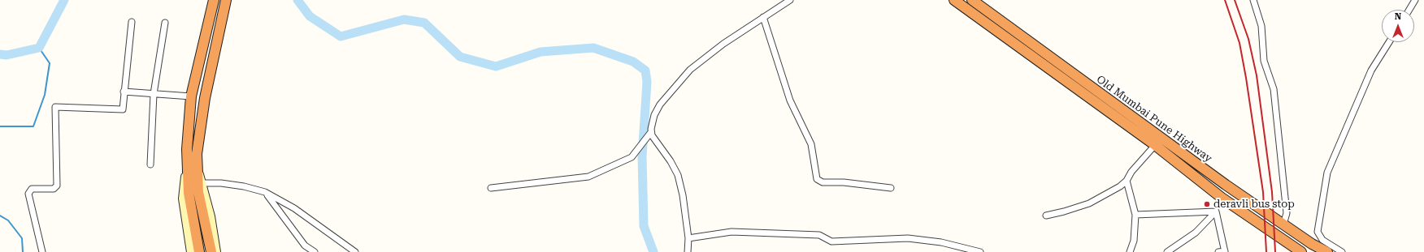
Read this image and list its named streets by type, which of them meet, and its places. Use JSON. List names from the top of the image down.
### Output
{
  "streets": {
    "highway": ["Old Mumbai Pune Highway"]
  },
  "places": ["deravli bus stop"],
  "north": "top"
}
